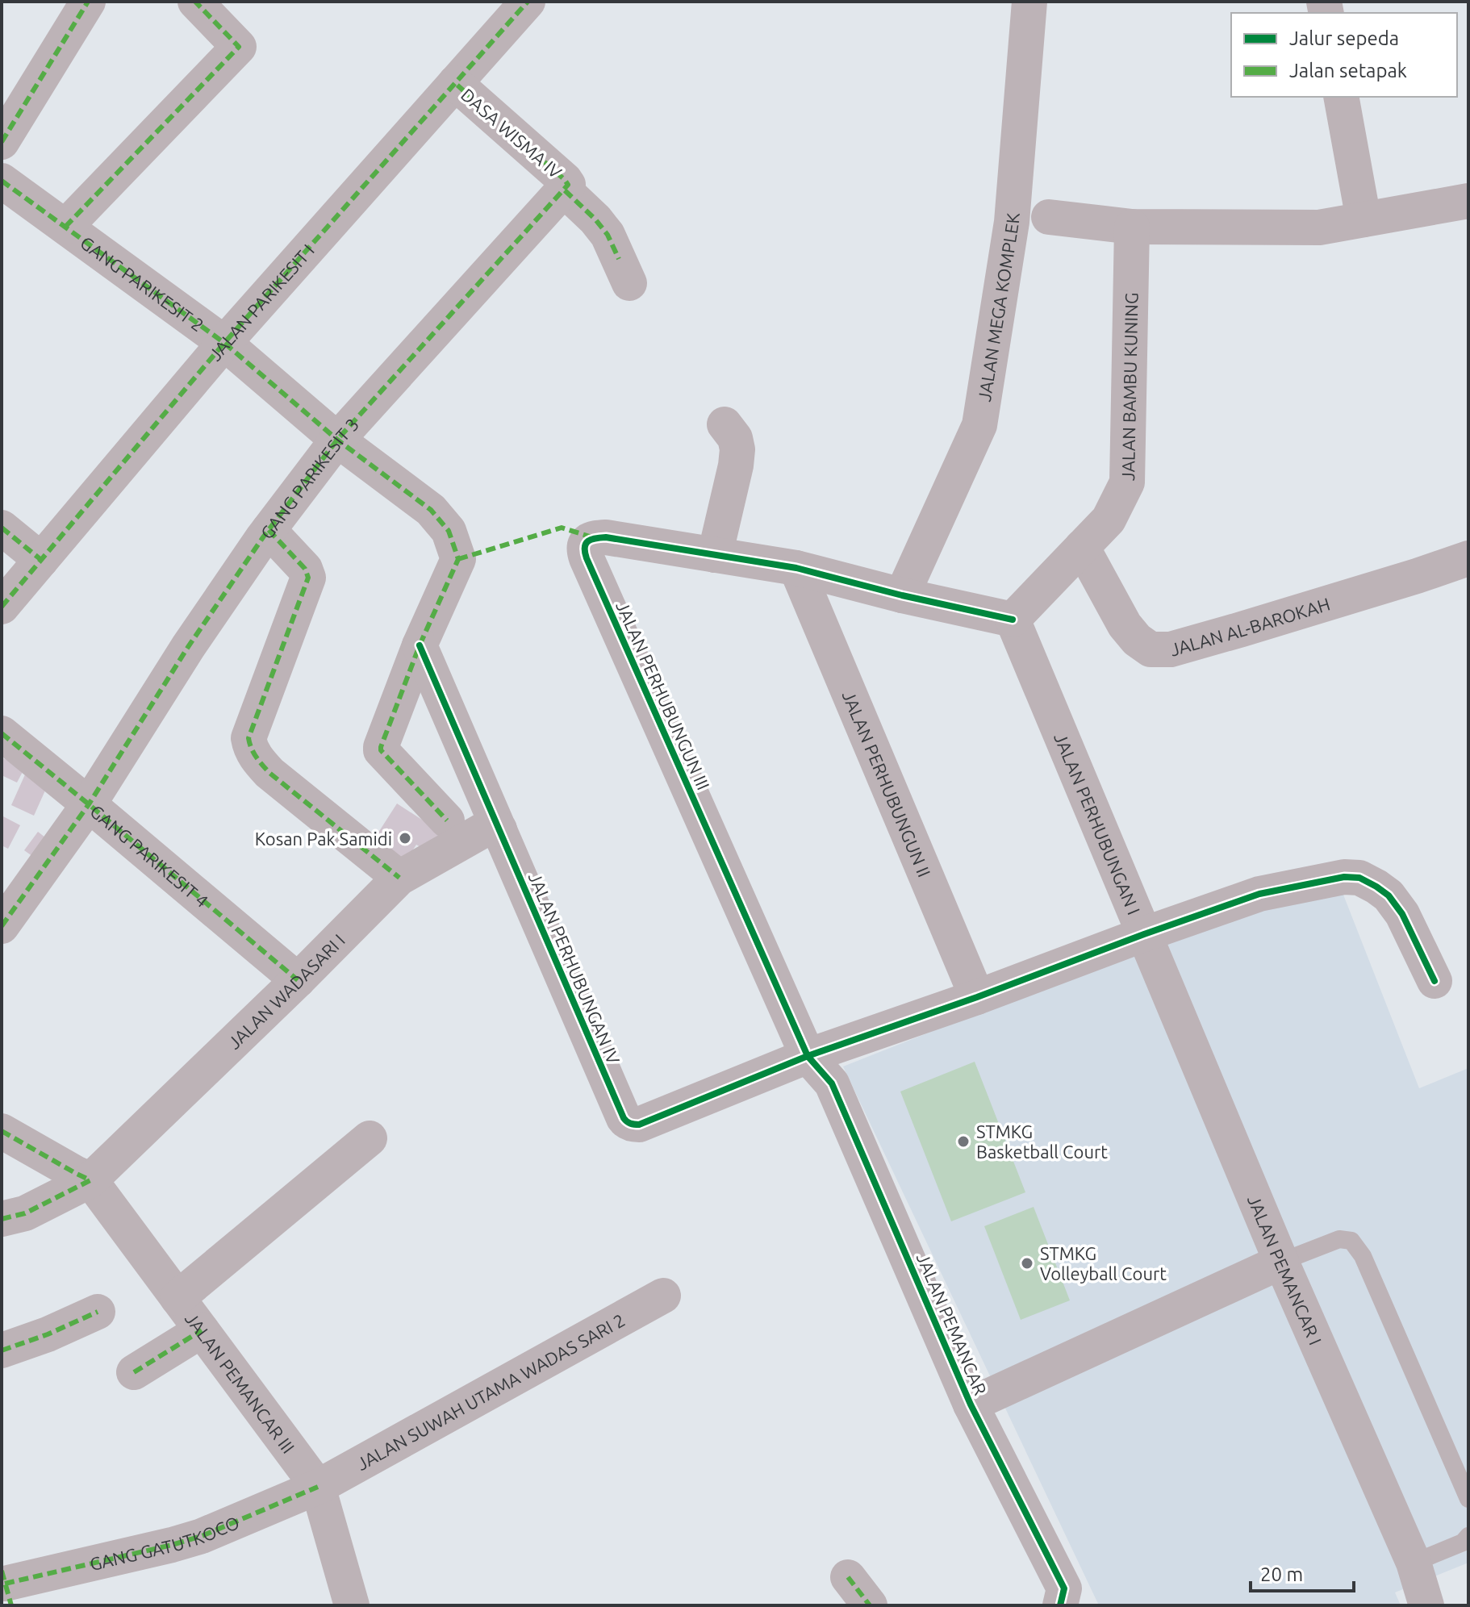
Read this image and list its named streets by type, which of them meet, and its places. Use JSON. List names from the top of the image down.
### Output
{
  "streets": {
    "street": [
      "DASA WISMA IV",
      "GANG PARIKESIT 2",
      "JALAN PARIKESIT I",
      "JALAN MEGA KOMPLEK",
      "JALAN BAMBU KUNING",
      "GANG PARIKESIT 3",
      "JALAN AL-BAROKAH",
      "JALAN PERHUBUNGUN III",
      "JALAN PERHUBUNGUN II",
      "JALAN PERHUBUNGAN I",
      "GANG PARIKESIT 4",
      "JALAN PERHUBUNGAN IV",
      "JALAN WADASARI I",
      "JALAN PEMANCAR I",
      "JALAN PEMANCAR",
      "JALAN PEMANCAR III",
      "JALAN SUWAH UTAMA WADAS SARI 2",
      "GANG GATUTKOCO"
    ]
  },
  "crossings": [
    ["DASA WISMA IV", "JALAN PARIKESIT I"],
    ["DASA WISMA IV", "GANG PARIKESIT 3"],
    ["GANG PARIKESIT 2", "JALAN PARIKESIT I"],
    ["GANG PARIKESIT 2", "GANG PARIKESIT 3"],
    ["GANG PARIKESIT 2", "JALAN PERHUBUNGAN IV"],
    ["JALAN MEGA KOMPLEK", "JALAN PERHUBUNGUN III"],
    ["JALAN BAMBU KUNING", "JALAN AL-BAROKAH"],
    ["JALAN BAMBU KUNING", "JALAN PERHUBUNGUN III"],
    ["JALAN BAMBU KUNING", "JALAN PERHUBUNGAN I"],
    ["GANG PARIKESIT 3", "GANG PARIKESIT 4"],
    ["JALAN PERHUBUNGUN III", "JALAN PERHUBUNGUN II"],
    ["JALAN PERHUBUNGUN III", "JALAN PERHUBUNGAN I"],
    ["JALAN PERHUBUNGUN III", "JALAN PERHUBUNGAN IV"],
    ["JALAN PERHUBUNGUN III", "JALAN PEMANCAR"],
    ["JALAN PERHUBUNGUN II", "JALAN PERHUBUNGAN I"],
    ["JALAN PERHUBUNGAN I", "JALAN PERHUBUNGAN IV"],
    ["JALAN PERHUBUNGAN I", "JALAN PEMANCAR I"],
    ["JALAN PERHUBUNGAN I", "JALAN PEMANCAR"],
    ["GANG PARIKESIT 4", "JALAN WADASARI I"],
    ["JALAN PERHUBUNGAN IV", "JALAN WADASARI I"],
    ["JALAN PERHUBUNGAN IV", "JALAN PEMANCAR"],
    ["JALAN WADASARI I", "JALAN PEMANCAR III"],
    ["JALAN PEMANCAR III", "JALAN SUWAH UTAMA WADAS SARI 2"],
    ["JALAN PEMANCAR III", "GANG GATUTKOCO"],
    ["JALAN SUWAH UTAMA WADAS SARI 2", "GANG GATUTKOCO"]
  ],
  "places": ["Kosan Pak Samidi", "STMKG Basketball Court", "STMKG Volleyball Court"],
  "legend": ["Jalur sepeda", "Jalan setapak"],
  "scale_bar": "20 m"
}
